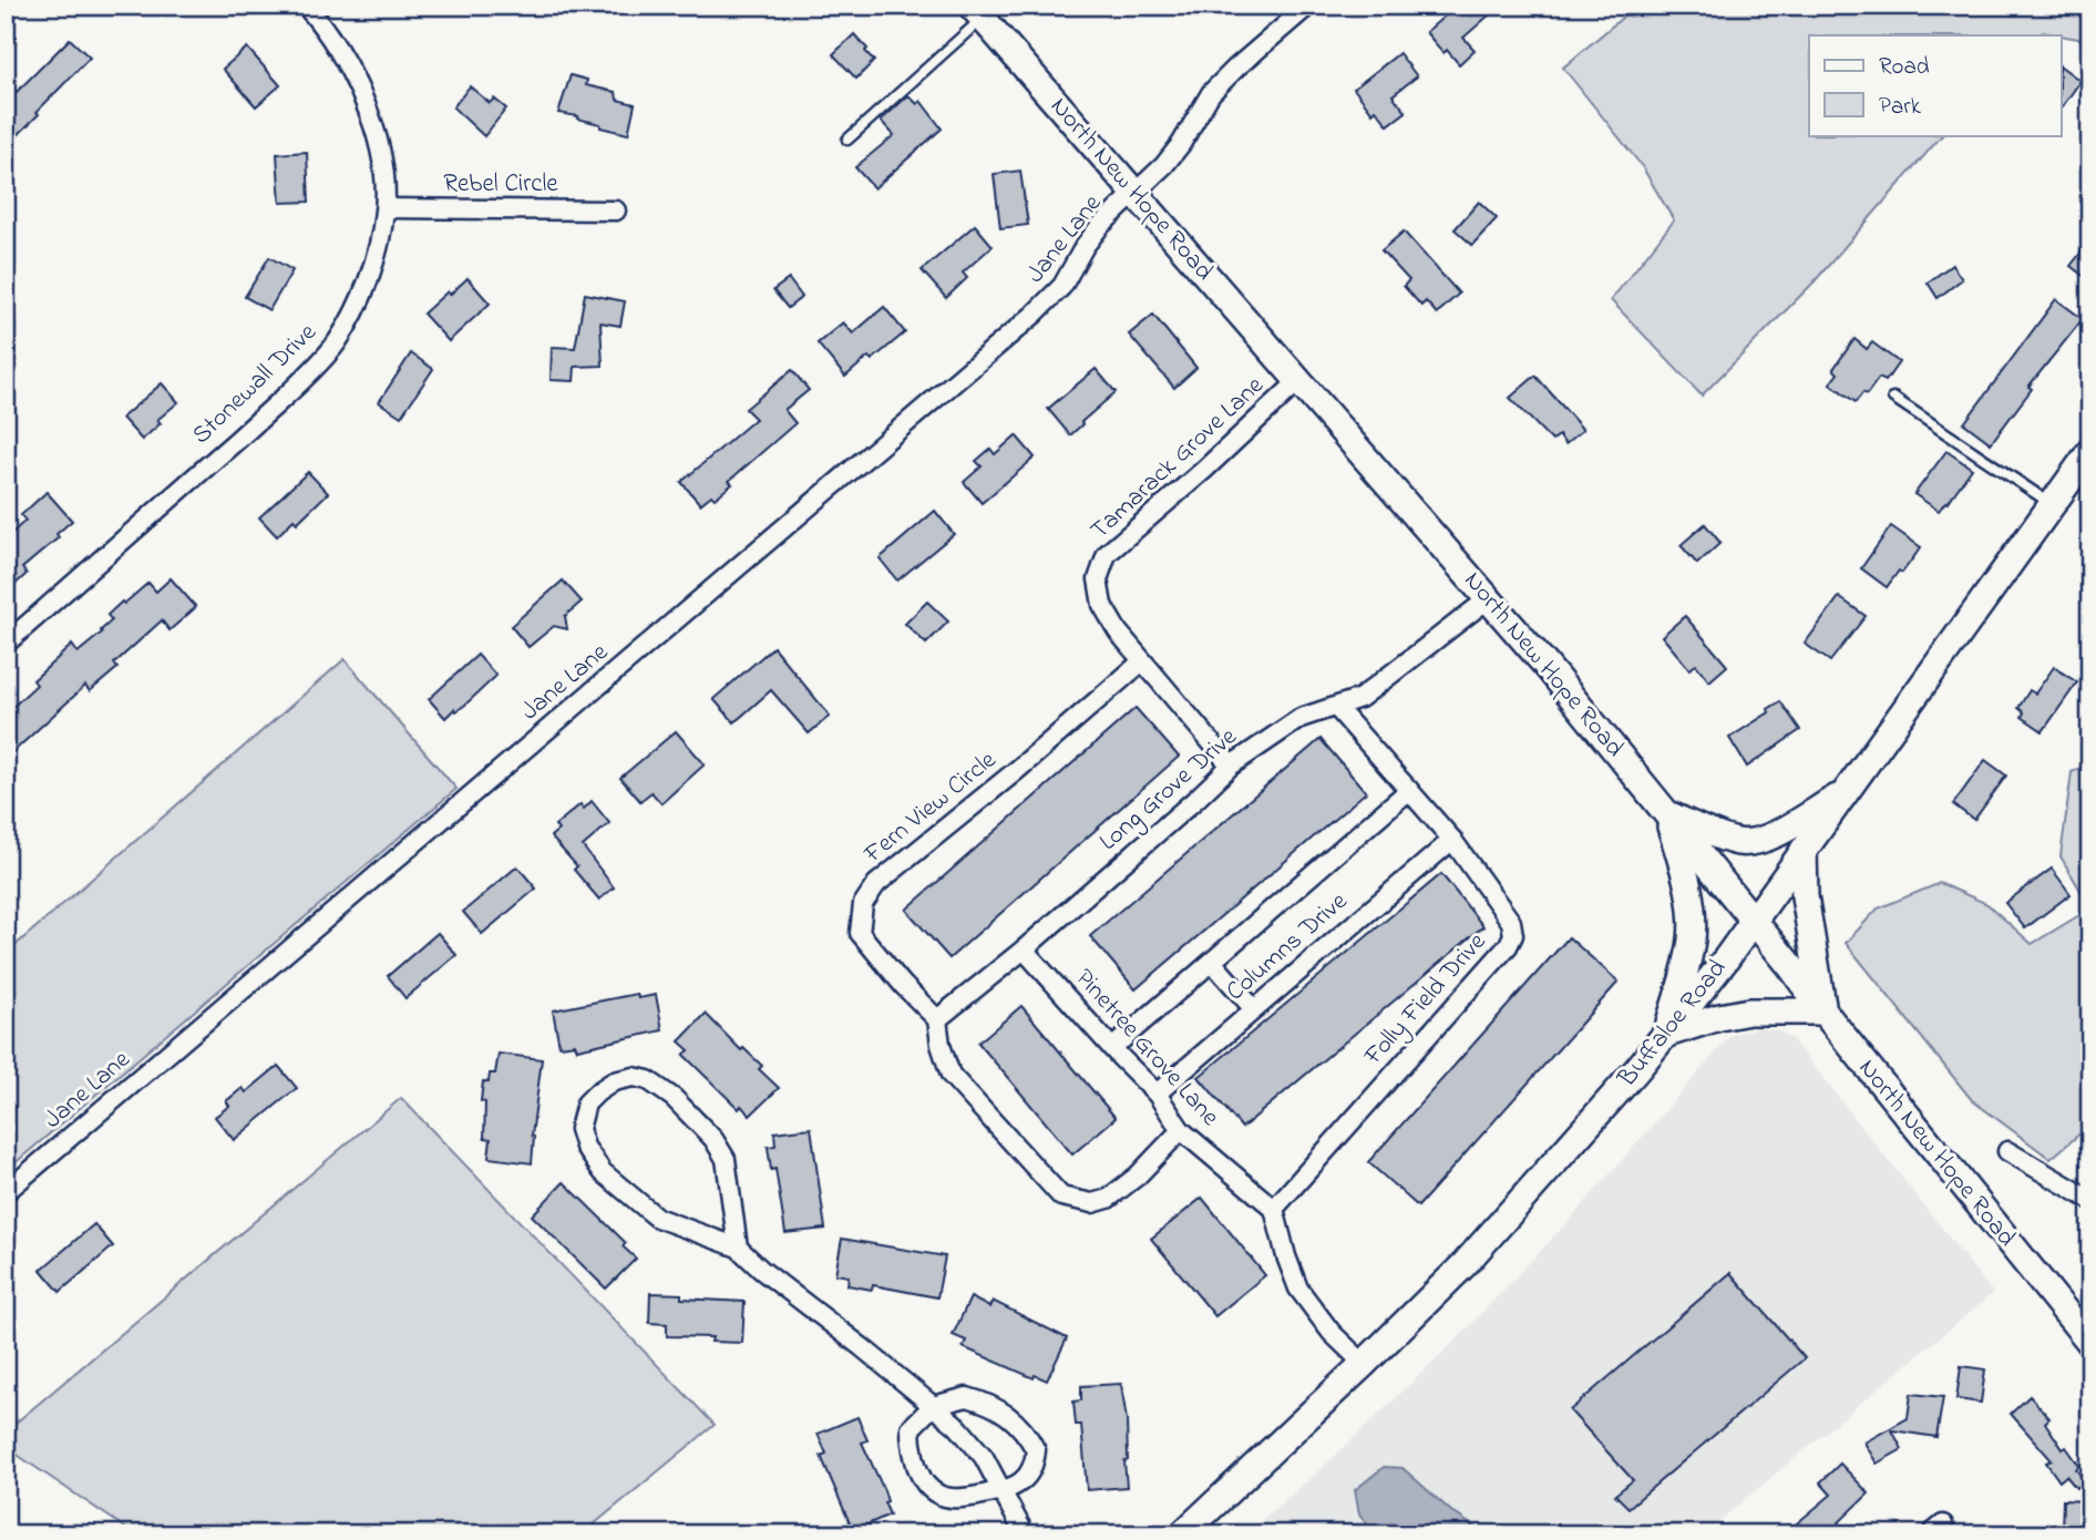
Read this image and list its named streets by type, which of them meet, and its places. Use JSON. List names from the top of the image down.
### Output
{
  "streets": {
    "main road": ["North New Hope Road", "Buffaloe Road"],
    "street": [
      "Rebel Circle",
      "Jane Lane",
      "Stonewall Drive",
      "Tamarack Grove Lane",
      "Long Grove Drive",
      "Fern View Circle",
      "Columns Drive",
      "Folly Field Drive",
      "Pinetree Grove Lane"
    ]
  },
  "crossings": [
    ["Rebel Circle", "Stonewall Drive"],
    ["North New Hope Road", "Jane Lane"],
    ["North New Hope Road", "Tamarack Grove Lane"],
    ["North New Hope Road", "Long Grove Drive"],
    ["North New Hope Road", "Buffaloe Road"],
    ["Tamarack Grove Lane", "Long Grove Drive"],
    ["Tamarack Grove Lane", "Fern View Circle"],
    ["Long Grove Drive", "Fern View Circle"],
    ["Long Grove Drive", "Folly Field Drive"],
    ["Long Grove Drive", "Pinetree Grove Lane"],
    ["Columns Drive", "Folly Field Drive"],
    ["Columns Drive", "Pinetree Grove Lane"],
    ["Folly Field Drive", "Pinetree Grove Lane"]
  ],
  "legend": ["Road", "Park"]
}
